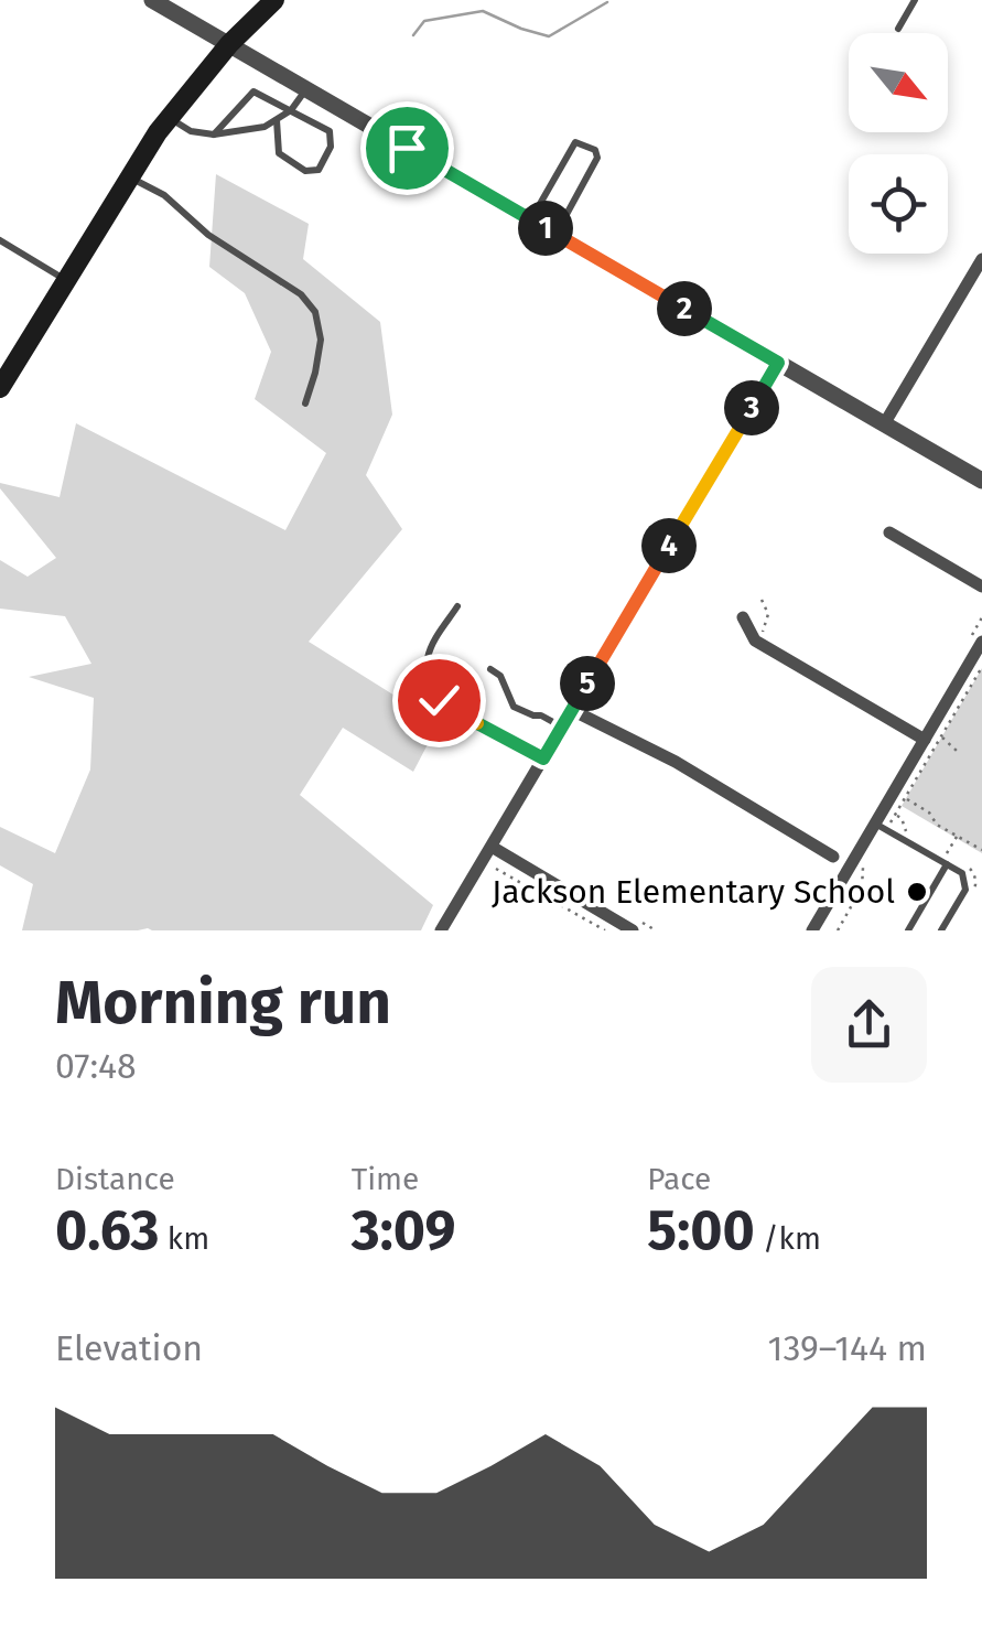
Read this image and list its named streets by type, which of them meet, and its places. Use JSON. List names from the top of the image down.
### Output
{
  "places": ["Jackson Elementary School"],
  "north": "bottom right",
  "page": {
    "pins": [
      "1",
      "2",
      "3",
      "4",
      "5"
    ],
    "heading": ["Morning run", "07:48"],
    "stats": [
      ["Distance", "0.63 km"],
      ["Time", "3:09"],
      ["Pace", "5:00 /km"]
    ],
    "chart": ["Elevation", "139–144 m"]
  }
}
